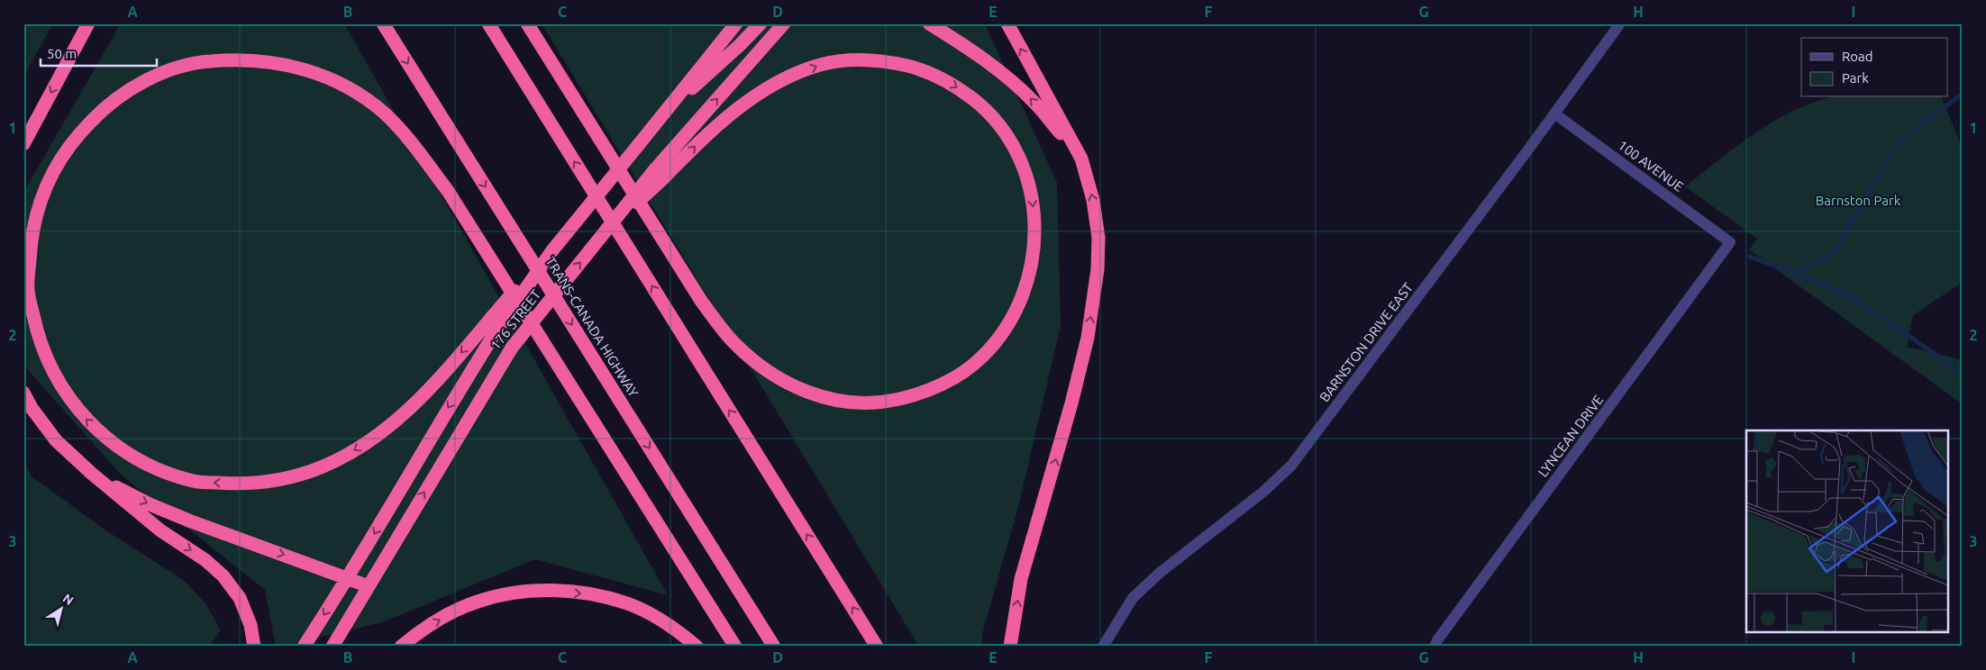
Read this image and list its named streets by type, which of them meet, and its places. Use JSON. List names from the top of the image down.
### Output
{
  "streets": {
    "highway": ["176 STREET", "TRANS-CANADA HIGHWAY"],
    "street": ["100 AVENUE", "BARNSTON DRIVE EAST", "LYNCEAN DRIVE"]
  },
  "crossings": [
    ["100 AVENUE", "BARNSTON DRIVE EAST"],
    ["100 AVENUE", "LYNCEAN DRIVE"]
  ],
  "parks": ["Barnston Park"],
  "legend": ["Road", "Park"],
  "scale_bar": "50 m",
  "north": "top right",
  "grid": {
    "columns": [
      "A",
      "B",
      "C",
      "D",
      "E",
      "F",
      "G",
      "H",
      "I"
    ],
    "rows": ["1", "2", "3"]
  }
}
